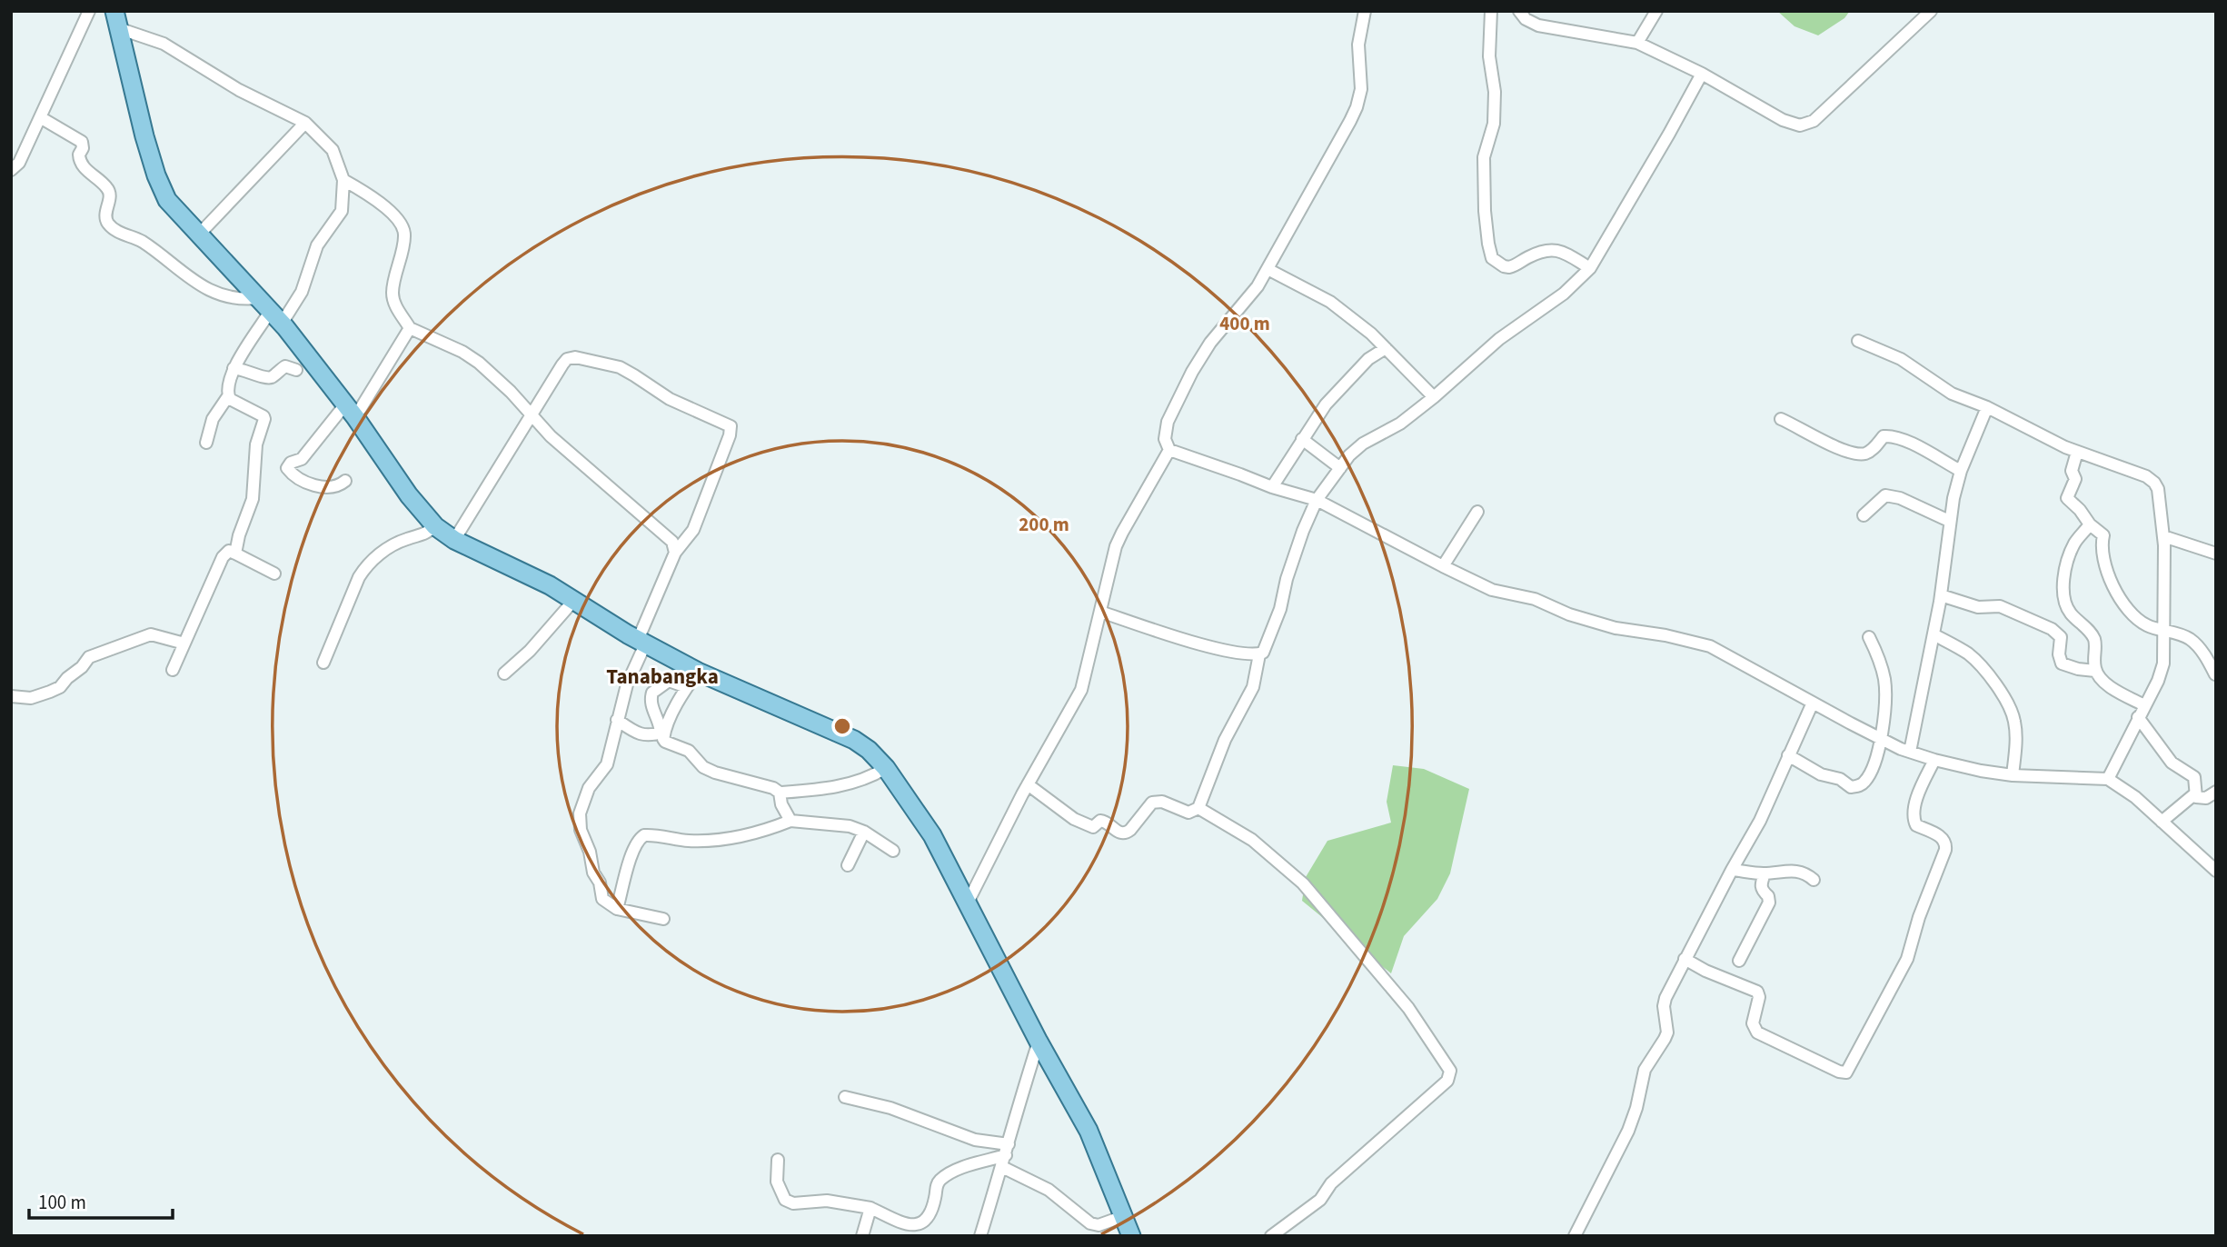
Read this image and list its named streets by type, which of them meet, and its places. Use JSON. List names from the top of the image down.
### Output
{
  "districts": ["Tanabangka"],
  "scale_bar": "100 m",
  "rings": ["400 m", "200 m"]
}
